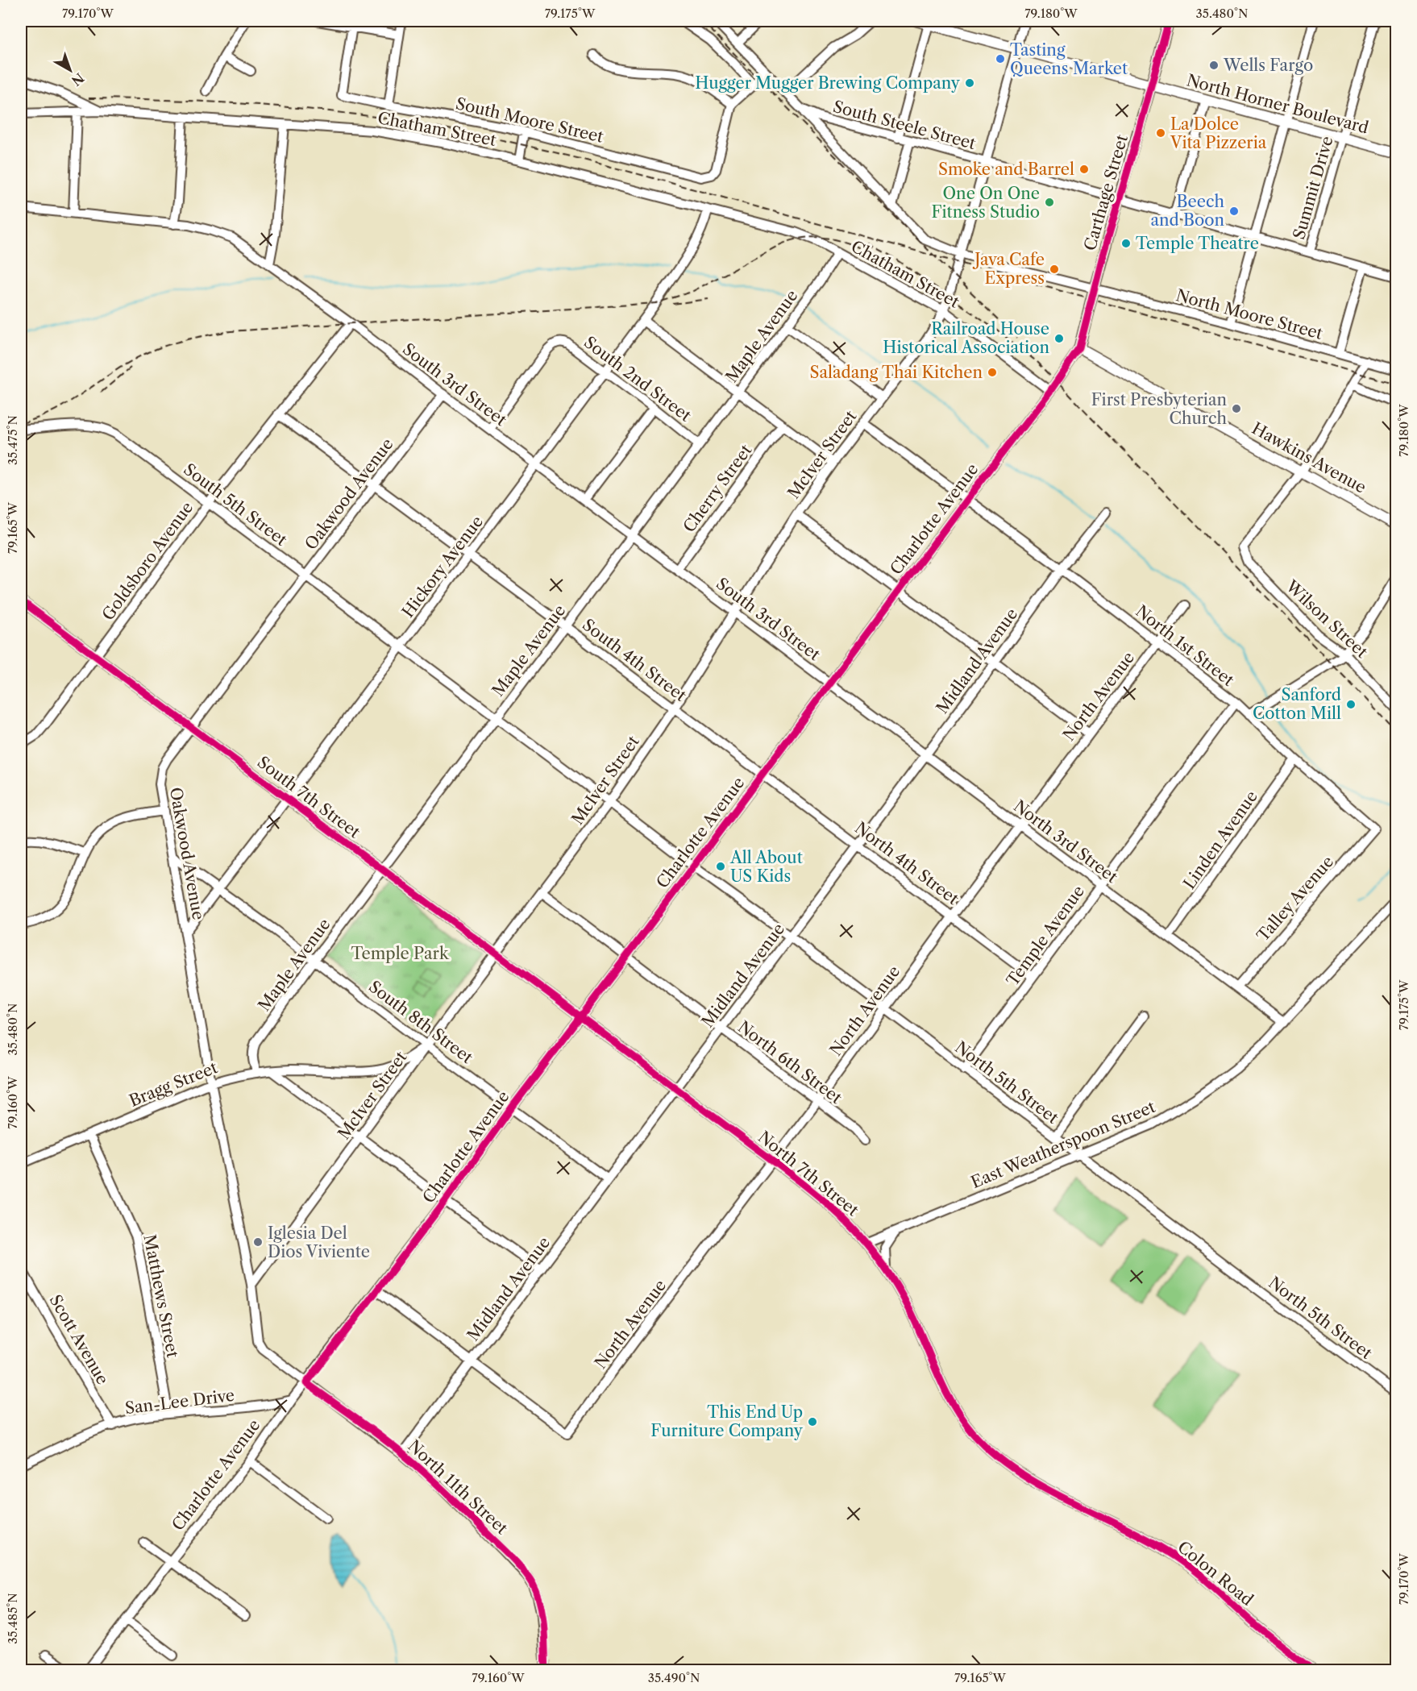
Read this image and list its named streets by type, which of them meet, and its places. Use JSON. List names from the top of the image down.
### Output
{
  "streets": {
    "main road": [
      "North Horner Boulevard",
      "Carthage Street",
      "Hawkins Avenue",
      "Charlotte Avenue"
    ],
    "street": [
      "South Moore Street",
      "South Steele Street",
      "Chatham Street",
      "Summit Drive",
      "North Moore Street",
      "Maple Avenue",
      "South 2nd Street",
      "South 3rd Street",
      "McIver Street",
      "Cherry Street",
      "Oakwood Avenue",
      "South 5th Street",
      "Goldsboro Avenue",
      "Hickory Avenue",
      "Wilson Street",
      "North 1st Street",
      "South 4th Street",
      "Midland Avenue",
      "North Avenue",
      "South 7th Street",
      "Linden Avenue",
      "North 3rd Street",
      "North 4th Street",
      "Talley Avenue",
      "Temple Avenue",
      "South 8th Street",
      "North 6th Street",
      "North 5th Street",
      "Bragg Street",
      "East Weatherspoon Street",
      "North 7th Street",
      "Matthews Street",
      "Scott Avenue",
      "San-Lee Drive",
      "North 11th Street",
      "Colon Road"
    ]
  },
  "crossings": [
    ["North Horner Boulevard", "Summit Drive"],
    ["North Horner Boulevard", "Carthage Street"],
    ["North Horner Boulevard", "McIver Street"],
    ["South Steele Street", "Summit Drive"],
    ["South Steele Street", "Carthage Street"],
    ["South Steele Street", "McIver Street"],
    ["Chatham Street", "Maple Avenue"],
    ["Chatham Street", "McIver Street"],
    ["Chatham Street", "Charlotte Avenue"],
    ["Chatham Street", "Hickory Avenue"],
    ["Carthage Street", "North Moore Street"],
    ["Carthage Street", "Charlotte Avenue"],
    ["North Moore Street", "Charlotte Avenue"],
    ["Maple Avenue", "South 2nd Street"],
    ["Maple Avenue", "South 3rd Street"],
    ["Maple Avenue", "South 5th Street"],
    ["Maple Avenue", "South 4th Street"],
    ["Maple Avenue", "South 7th Street"],
    ["Maple Avenue", "South 8th Street"],
    ["Maple Avenue", "Bragg Street"],
    ["South 2nd Street", "South 3rd Street"],
    ["South 2nd Street", "Hickory Avenue"],
    ["South 3rd Street", "McIver Street"],
    ["South 3rd Street", "Cherry Street"],
    ["South 3rd Street", "Oakwood Avenue"],
    ["South 3rd Street", "Charlotte Avenue"],
    ["South 3rd Street", "Goldsboro Avenue"],
    ["South 3rd Street", "Hickory Avenue"],
    ["South 3rd Street", "North 3rd Street"],
    ["McIver Street", "Oakwood Avenue"],
    ["McIver Street", "South 5th Street"],
    ["McIver Street", "North 1st Street"],
    ["McIver Street", "South 4th Street"],
    ["McIver Street", "South 7th Street"],
    ["McIver Street", "South 8th Street"],
    ["McIver Street", "North 6th Street"],
    ["McIver Street", "Bragg Street"],
    ["Hawkins Avenue", "Charlotte Avenue"],
    ["Hawkins Avenue", "Wilson Street"],
    ["Oakwood Avenue", "South 5th Street"],
    ["Oakwood Avenue", "Charlotte Avenue"],
    ["Oakwood Avenue", "Hickory Avenue"],
    ["Oakwood Avenue", "South 4th Street"],
    ["Oakwood Avenue", "South 7th Street"],
    ["Oakwood Avenue", "South 8th Street"],
    ["Oakwood Avenue", "Bragg Street"],
    ["Oakwood Avenue", "North 11th Street"],
    ["South 5th Street", "Charlotte Avenue"],
    ["South 5th Street", "Goldsboro Avenue"],
    ["South 5th Street", "Hickory Avenue"],
    ["South 5th Street", "North 5th Street"],
    ["Charlotte Avenue", "North 1st Street"],
    ["Charlotte Avenue", "South 4th Street"],
    ["Charlotte Avenue", "South 7th Street"],
    ["Charlotte Avenue", "North 3rd Street"],
    ["Charlotte Avenue", "North 4th Street"],
    ["Charlotte Avenue", "South 8th Street"],
    ["Charlotte Avenue", "North 6th Street"],
    ["Charlotte Avenue", "North 5th Street"],
    ["Charlotte Avenue", "North 7th Street"],
    ["Charlotte Avenue", "San-Lee Drive"],
    ["Charlotte Avenue", "North 11th Street"],
    ["Goldsboro Avenue", "South 4th Street"],
    ["Goldsboro Avenue", "South 7th Street"],
    ["Hickory Avenue", "South 4th Street"],
    ["Hickory Avenue", "South 7th Street"],
    ["Hickory Avenue", "South 8th Street"],
    ["North 1st Street", "Midland Avenue"],
    ["North 1st Street", "North Avenue"],
    ["North 1st Street", "Linden Avenue"],
    ["North 1st Street", "Talley Avenue"],
    ["North 1st Street", "Temple Avenue"],
    ["South 4th Street", "North 4th Street"],
    ["Midland Avenue", "North Avenue"],
    ["Midland Avenue", "North 3rd Street"],
    ["Midland Avenue", "North 4th Street"],
    ["Midland Avenue", "South 8th Street"],
    ["Midland Avenue", "North 6th Street"],
    ["Midland Avenue", "North 5th Street"],
    ["Midland Avenue", "North 7th Street"],
    ["Midland Avenue", "North 11th Street"],
    ["North Avenue", "North 3rd Street"],
    ["North Avenue", "North 4th Street"],
    ["North Avenue", "North 6th Street"],
    ["North Avenue", "North 5th Street"],
    ["North Avenue", "North 7th Street"],
    ["South 7th Street", "North 7th Street"],
    ["Linden Avenue", "North 3rd Street"],
    ["North 3rd Street", "Talley Avenue"],
    ["North 3rd Street", "Temple Avenue"],
    ["North 3rd Street", "East Weatherspoon Street"],
    ["North 4th Street", "Temple Avenue"],
    ["Temple Avenue", "North 5th Street"],
    ["South 8th Street", "Bragg Street"],
    ["North 5th Street", "East Weatherspoon Street"],
    ["Bragg Street", "Matthews Street"],
    ["East Weatherspoon Street", "North 7th Street"],
    ["North 7th Street", "Colon Road"],
    ["Matthews Street", "San-Lee Drive"],
    ["Scott Avenue", "San-Lee Drive"]
  ],
  "parks": ["Temple Park"],
  "places": [
    "Tasting Queens Market",
    "Wells Fargo",
    "Hugger Mugger Brewing Company",
    "La Dolce Vita Pizzeria",
    "Smoke and Barrel",
    "One On One Fitness Studio",
    "Beech and Boon",
    "Temple Theatre",
    "Java Cafe Express",
    "Railroad House Historical Association",
    "Saladang Thai Kitchen",
    "First Presbyterian Church",
    "Sanford Cotton Mill",
    "All About US Kids",
    "Iglesia Del Dios Viviente",
    "This End Up Furniture Company"
  ],
  "north": "bottom right",
  "coordinates": [
    "79.170°W",
    "79.175°W",
    "79.180°W",
    "35.480°N",
    "35.475°N",
    "79.165°W",
    "79.160°W",
    "35.485°N",
    "35.490°N"
  ]
}
